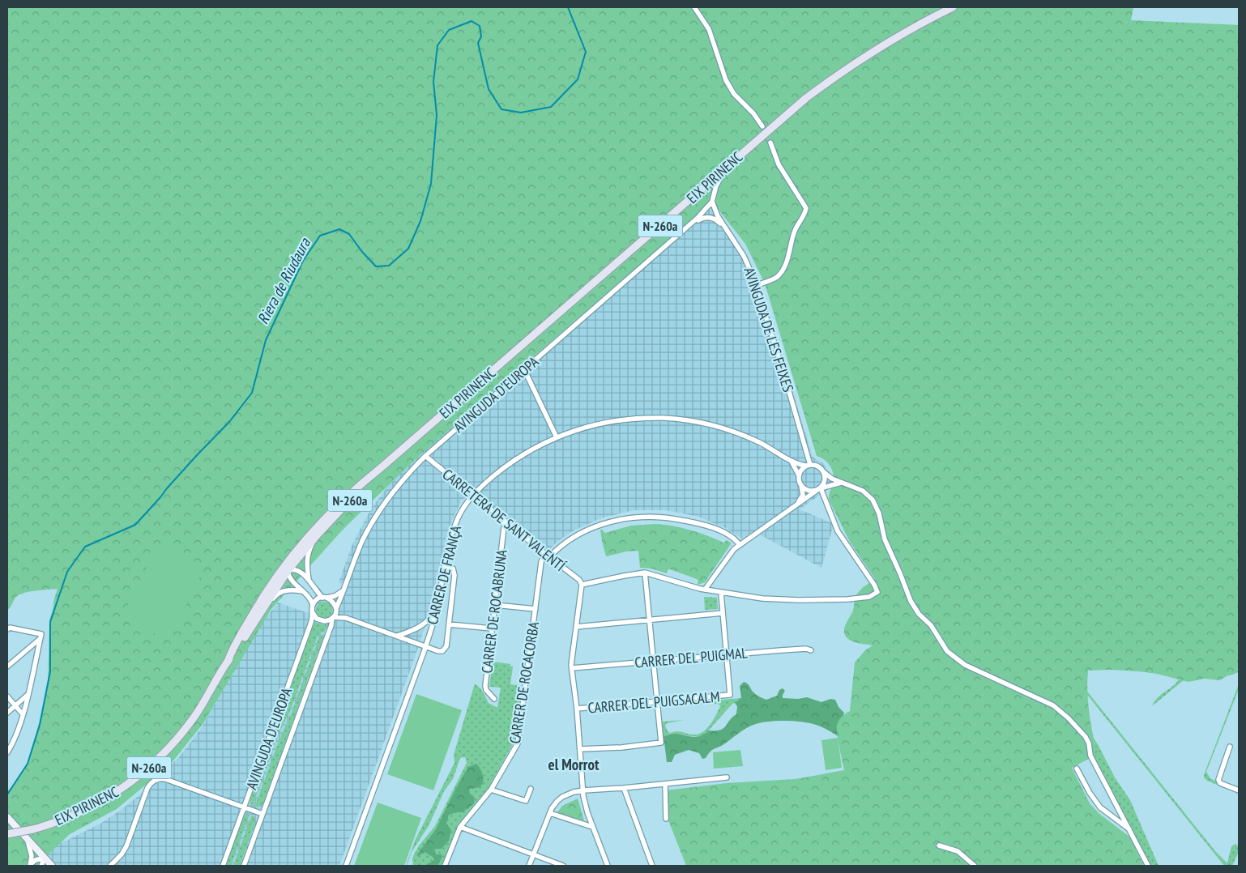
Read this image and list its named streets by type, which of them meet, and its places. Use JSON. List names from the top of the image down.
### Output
{
  "streets": {
    "main road": ["EIX PIRINENC", "N-260a"],
    "street": [
      "AVINGUDA DE LES FEIXES",
      "AVINGUDA D'EUROPA",
      "CARRETERA DE SANT VALENTÍ",
      "CARRER DE FRANÇA",
      "CARRER DE ROCABRUNA",
      "CARRER DEL PUIGMAL",
      "CARRER DE ROCACORBA",
      "CARRER DEL PUIGSACALM"
    ]
  },
  "crossings": [
    ["EIX PIRINENC", "AVINGUDA D'EUROPA"],
    ["AVINGUDA DE LES FEIXES", "AVINGUDA D'EUROPA"],
    ["AVINGUDA DE LES FEIXES", "CARRER DE FRANÇA"],
    ["AVINGUDA D'EUROPA", "CARRETERA DE SANT VALENTÍ"],
    ["CARRETERA DE SANT VALENTÍ", "CARRER DE FRANÇA"],
    ["CARRETERA DE SANT VALENTÍ", "CARRER DE ROCABRUNA"],
    ["CARRETERA DE SANT VALENTÍ", "CARRER DE ROCACORBA"],
    ["CARRER DEL PUIGMAL", "CARRER DEL PUIGSACALM"]
  ],
  "districts": ["el Morrot"],
  "water": ["Riera de Riudaura"]
}
